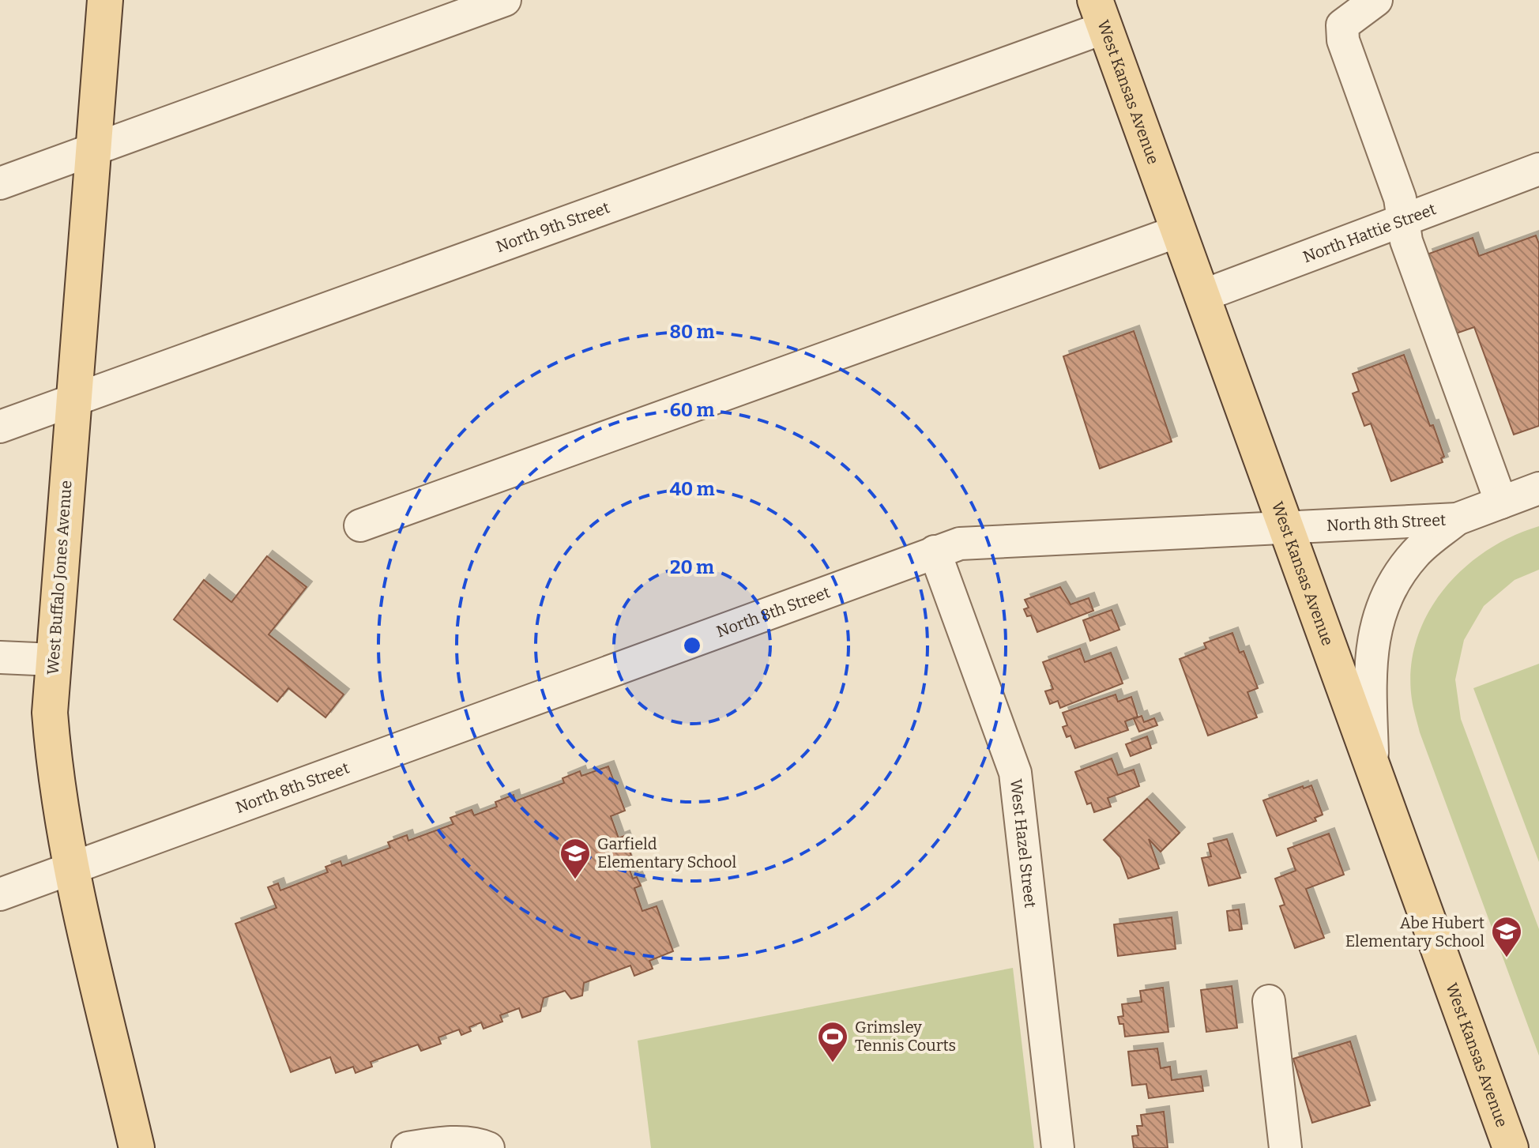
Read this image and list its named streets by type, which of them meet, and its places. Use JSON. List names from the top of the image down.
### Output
{
  "streets": {
    "main road": ["West Kansas Avenue", "West Buffalo Jones Avenue"],
    "street": [
      "North 9th Street",
      "North Hattie Street",
      "North 8th Street",
      "West Hazel Street"
    ]
  },
  "crossings": [
    ["West Kansas Avenue", "North 9th Street"],
    ["West Kansas Avenue", "North Hattie Street"],
    ["West Kansas Avenue", "North 8th Street"],
    ["North 9th Street", "West Buffalo Jones Avenue"],
    ["North 8th Street", "West Buffalo Jones Avenue"],
    ["North 8th Street", "West Hazel Street"]
  ],
  "places": {
    "school or university": ["Garfield Elementary School", "Abe Hubert Elementary School"],
    "sports": ["Grimsley Tennis Courts"]
  },
  "rings": [
    "80 m",
    "60 m",
    "40 m",
    "20 m"
  ]
}
